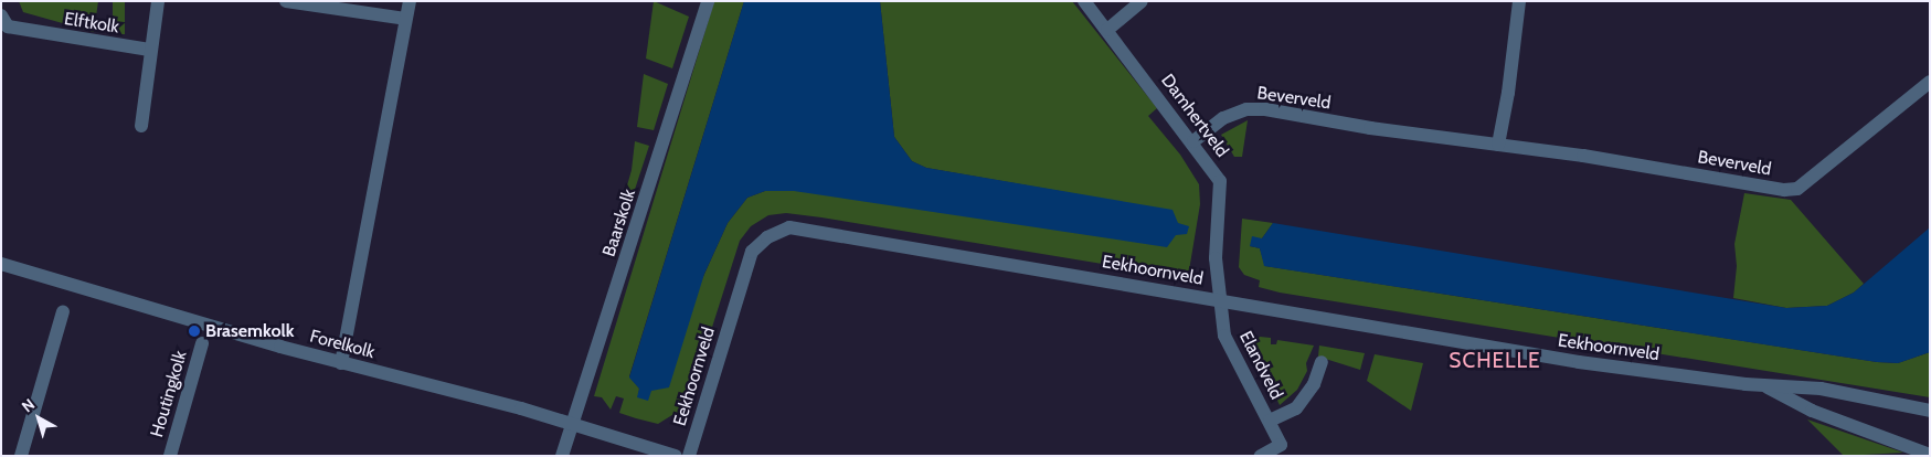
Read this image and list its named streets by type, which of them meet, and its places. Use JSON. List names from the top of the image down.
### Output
{
  "streets": {
    "street": [
      "Elftkolk",
      "Beverveld",
      "Damhertveld",
      "Baarskolk",
      "Eekhoornveld",
      "Forelkolk",
      "Elandveld",
      "Houtingkolk"
    ]
  },
  "crossings": [
    ["Beverveld", "Damhertveld"],
    ["Damhertveld", "Eekhoornveld"],
    ["Damhertveld", "Elandveld"],
    ["Baarskolk", "Forelkolk"],
    ["Eekhoornveld", "Elandveld"]
  ],
  "districts": ["SCHELLE"],
  "places": ["Brasemkolk"],
  "north": "top left"
}
